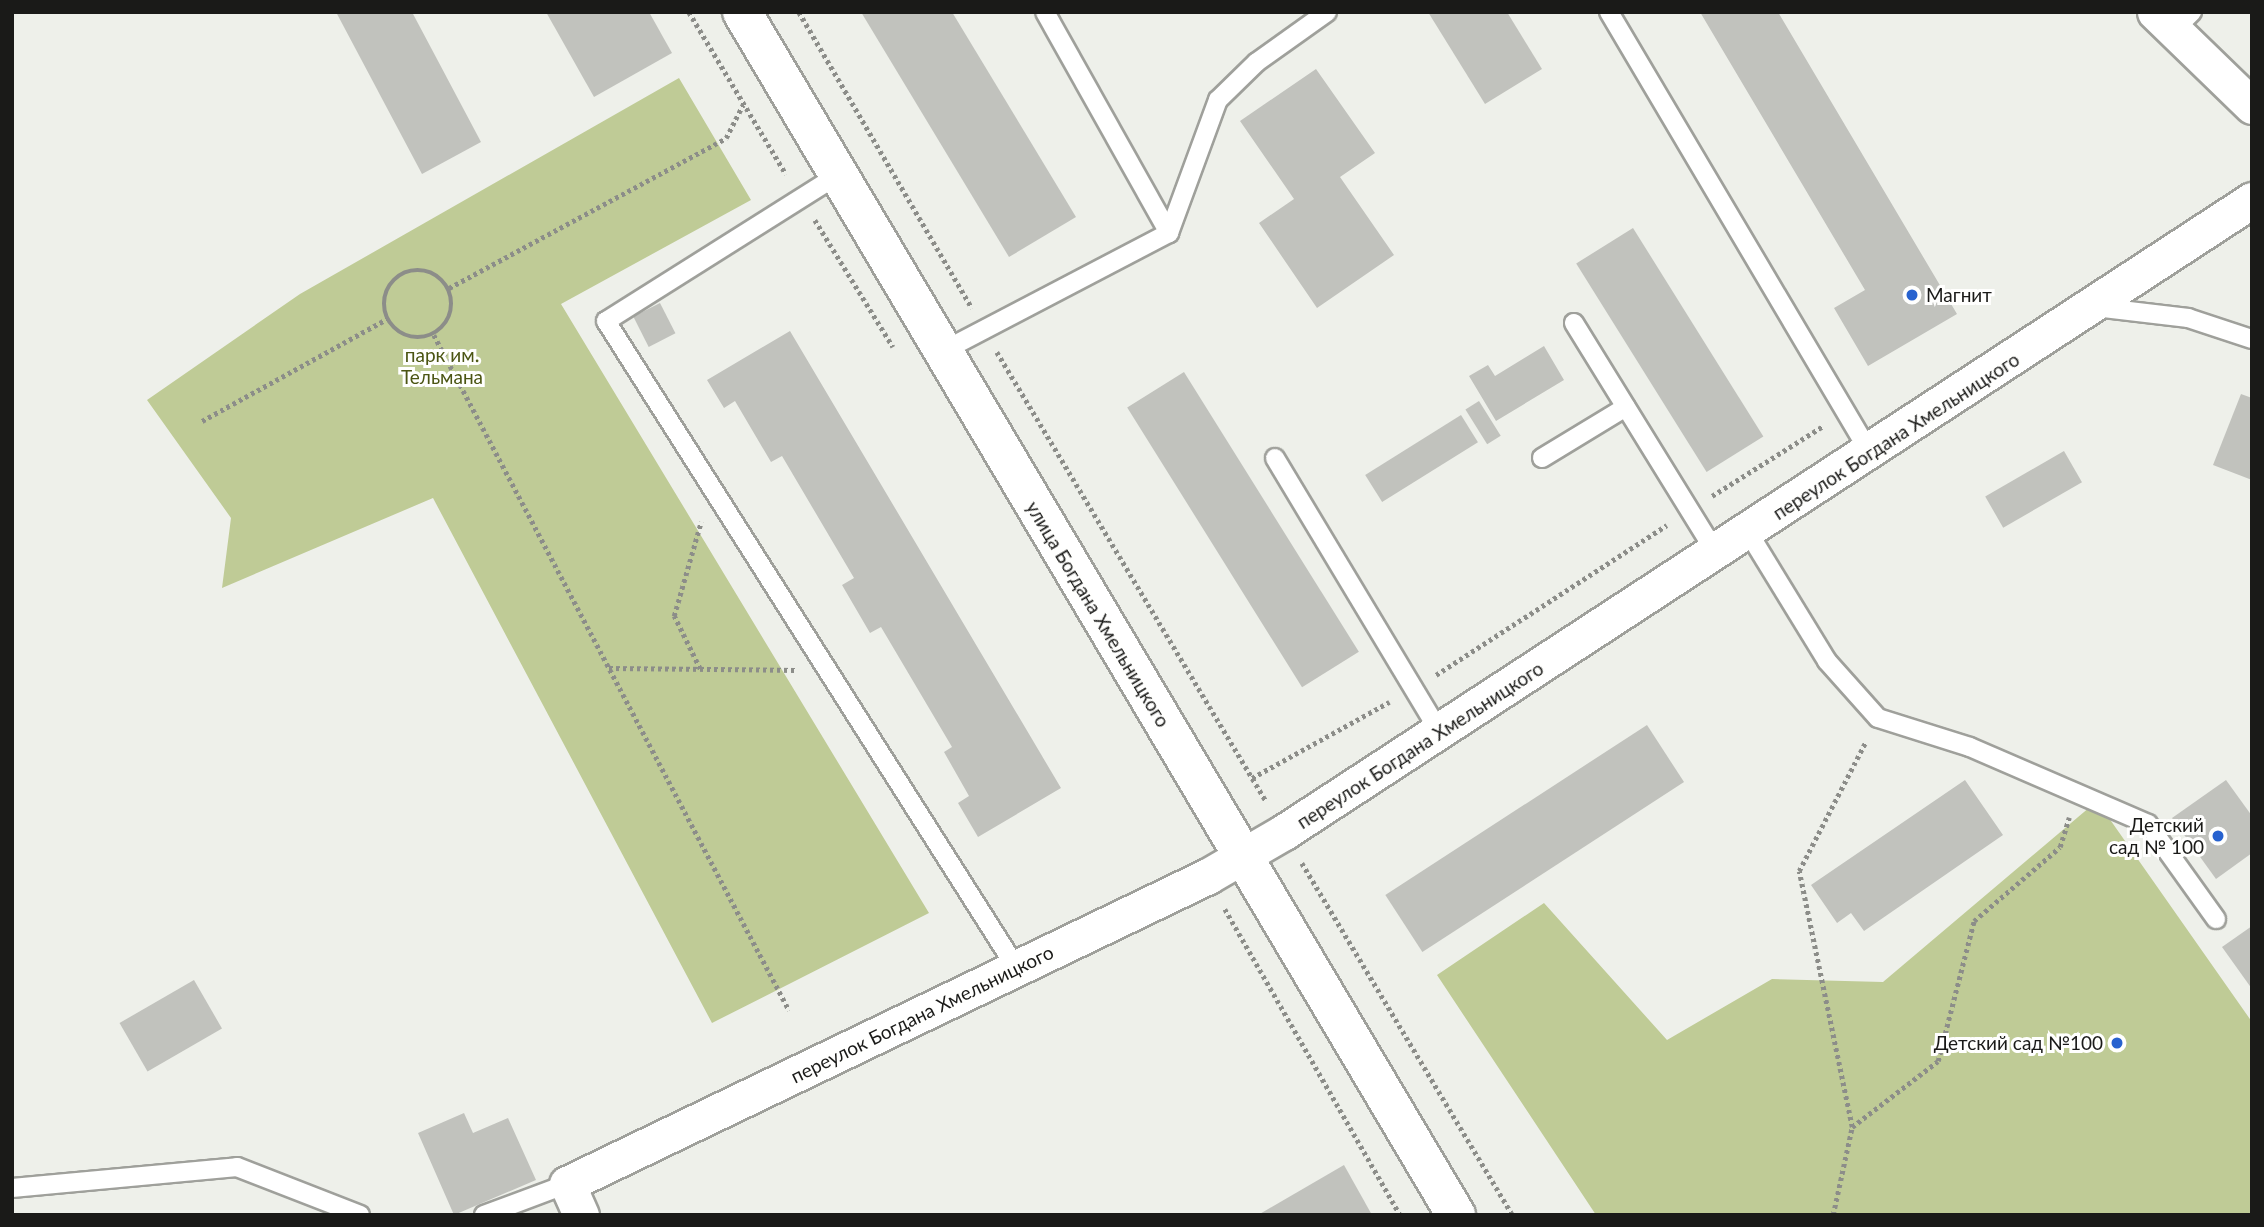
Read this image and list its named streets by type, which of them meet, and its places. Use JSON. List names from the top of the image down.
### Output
{
  "streets": {
    "main road": ["улица Богдана Хмельницкого"],
    "street": ["переулок Богдана Хмельницкого"]
  },
  "crossings": [
    ["переулок Богдана Хмельницкого", "улица Богдана Хмельницкого"]
  ],
  "parks": ["парк им. Тельмана"],
  "places": ["Магнит", "Детский сад № 100", "Детский сад №100"]
}
